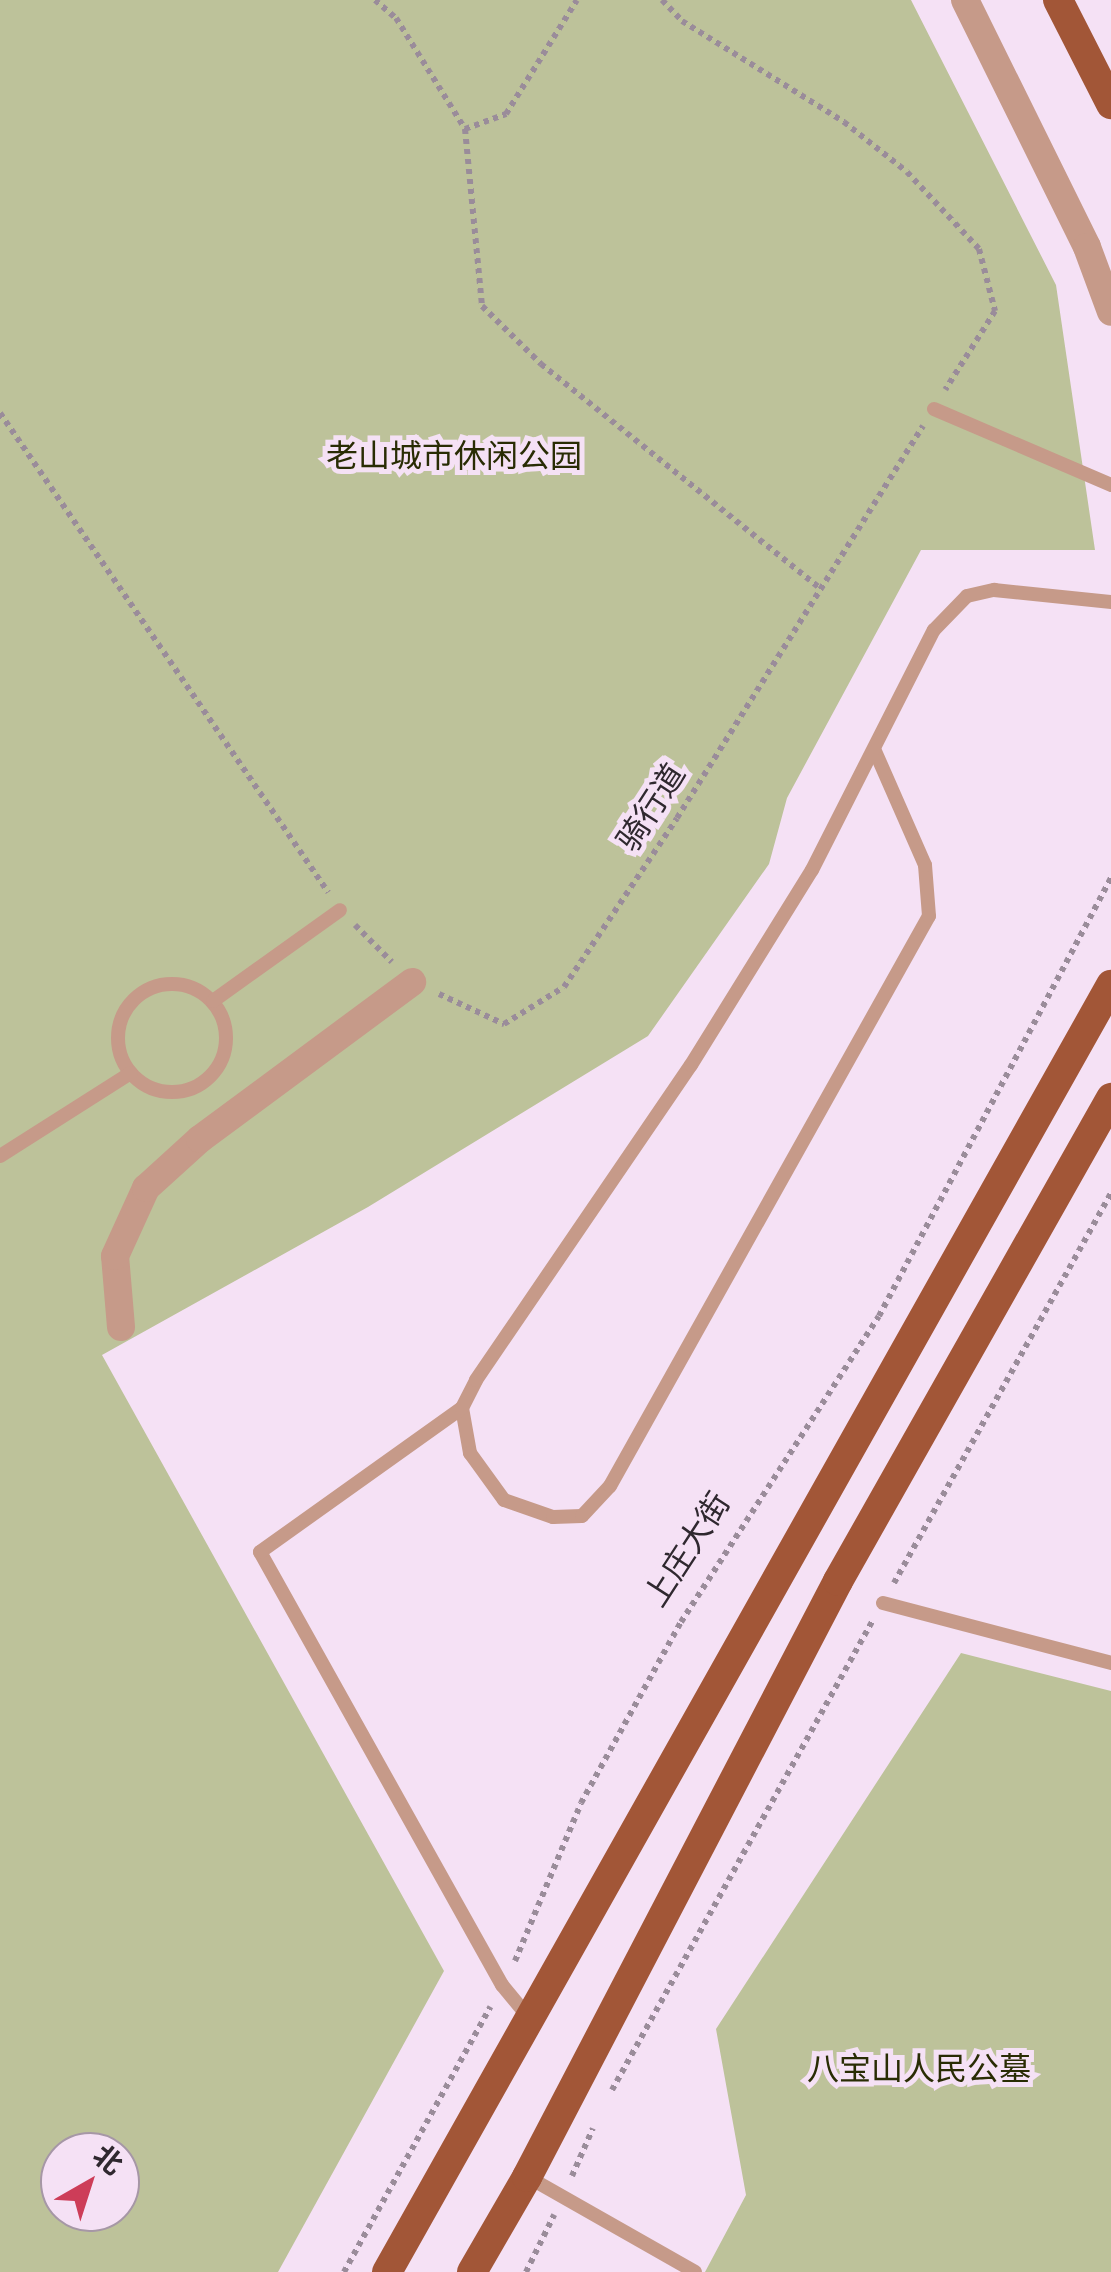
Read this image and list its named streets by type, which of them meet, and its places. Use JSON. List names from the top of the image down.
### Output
{
  "streets": {
    "path": ["骑行道", "上庄大街"]
  },
  "parks": ["老山城市休闲公园", "八宝山人民公墓"],
  "north": "top right"
}
